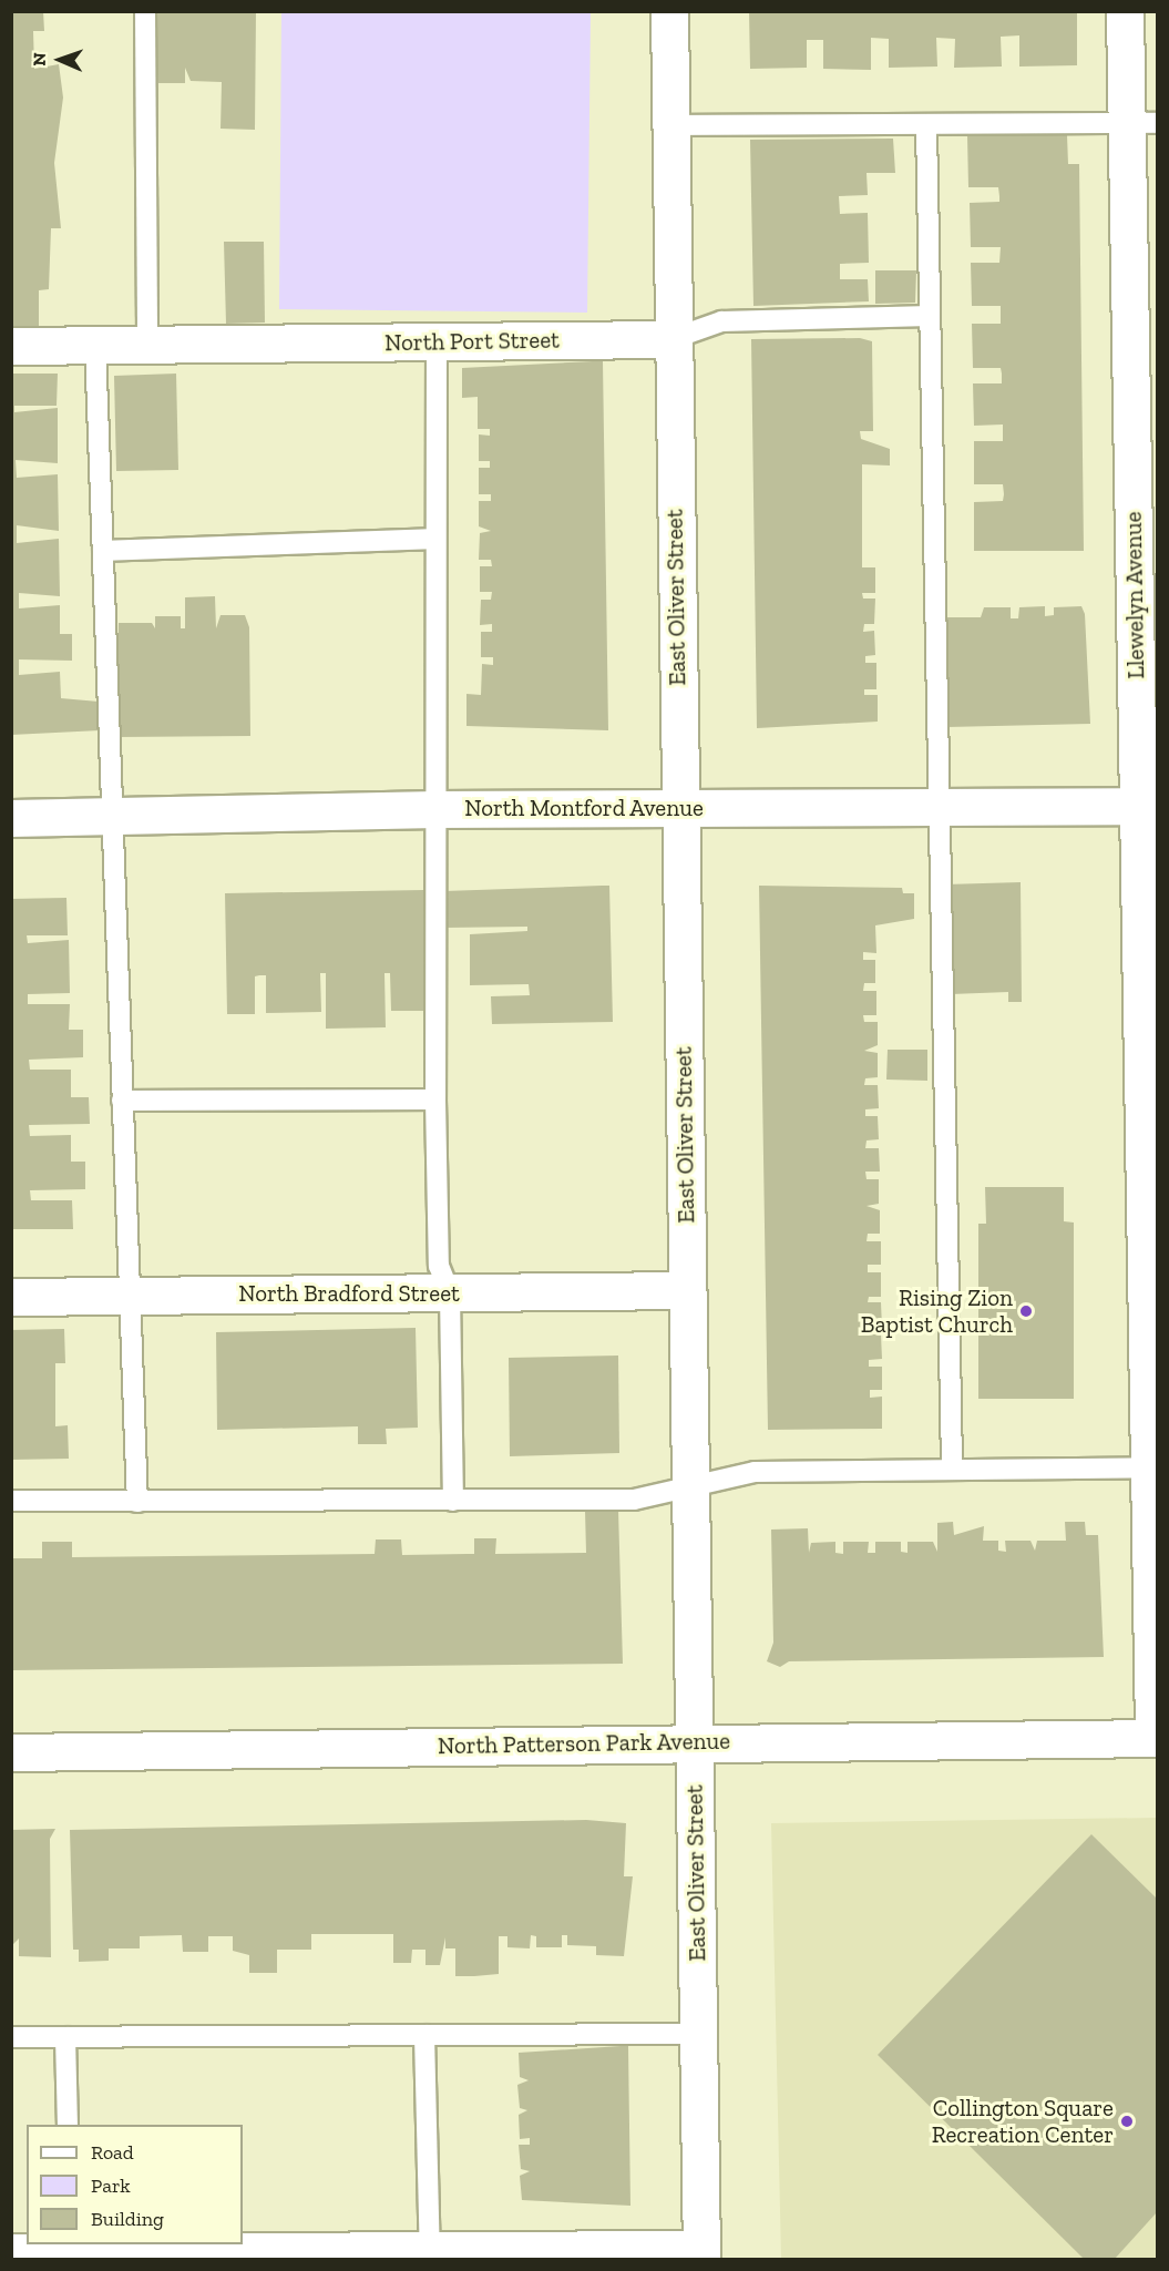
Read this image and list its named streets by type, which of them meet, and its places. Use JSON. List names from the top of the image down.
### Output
{
  "streets": {
    "street": [
      "North Port Street",
      "Llewelyn Avenue",
      "East Oliver Street",
      "North Montford Avenue",
      "North Bradford Street",
      "North Patterson Park Avenue"
    ]
  },
  "crossings": [
    ["North Port Street", "East Oliver Street"],
    ["Llewelyn Avenue", "North Montford Avenue"],
    ["Llewelyn Avenue", "North Patterson Park Avenue"],
    ["East Oliver Street", "North Montford Avenue"],
    ["East Oliver Street", "North Bradford Street"],
    ["East Oliver Street", "North Patterson Park Avenue"]
  ],
  "places": ["Rising Zion Baptist Church", "Collington Square Recreation Center"],
  "legend": ["Road", "Park", "Building"],
  "north": "left"
}
